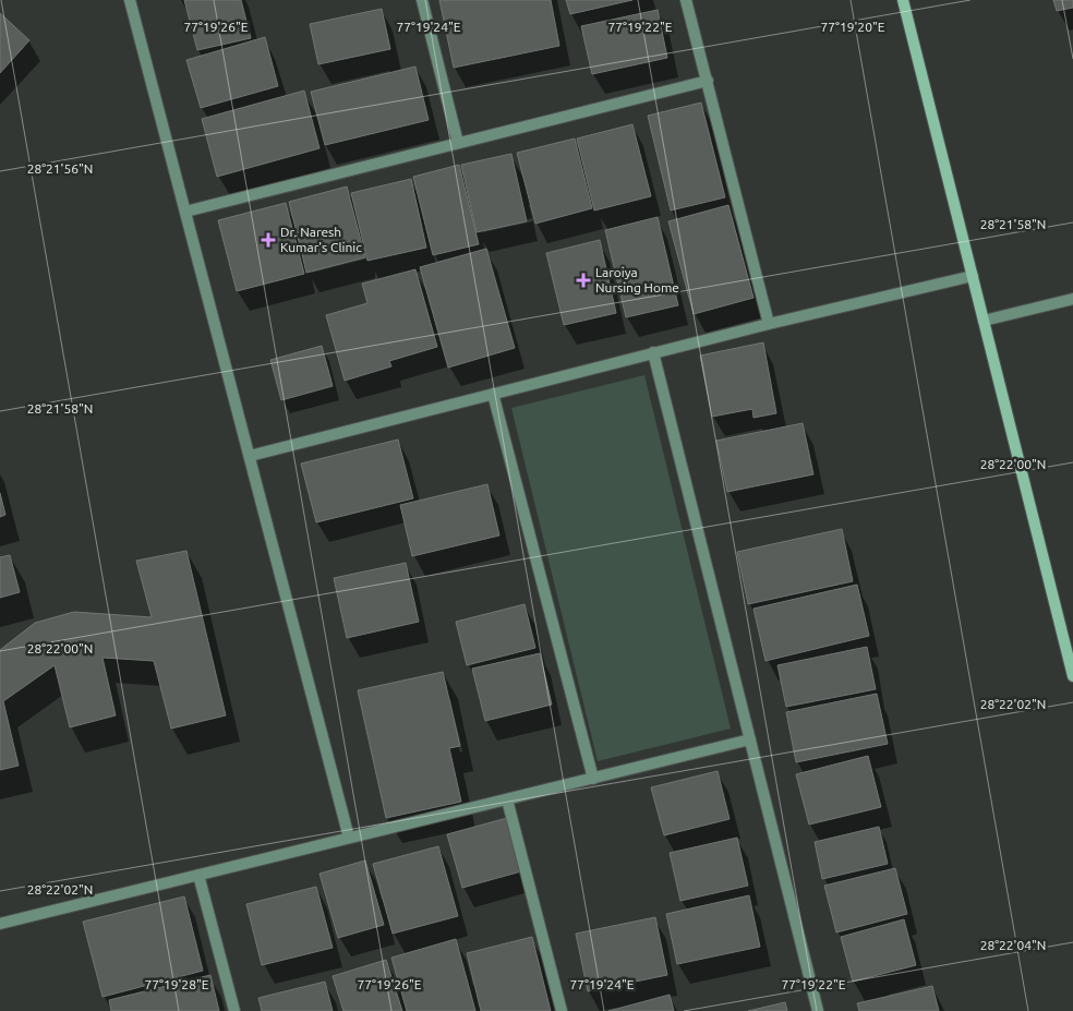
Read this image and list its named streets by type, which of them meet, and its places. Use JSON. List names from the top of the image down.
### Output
{
  "places": {
    "health": ["Dr. Naresh Kumar's Clinic", "Laroiya Nursing Home"]
  },
  "coordinates": [
    "77°19'26\"E",
    "77°19'24\"E",
    "77°19'22\"E",
    "77°19'20\"E",
    "28°21'56\"N",
    "28°21'58\"N",
    "28°22'00\"N",
    "28°22'02\"N",
    "28°22'04\"N",
    "77°19'28\"E"
  ]
}
